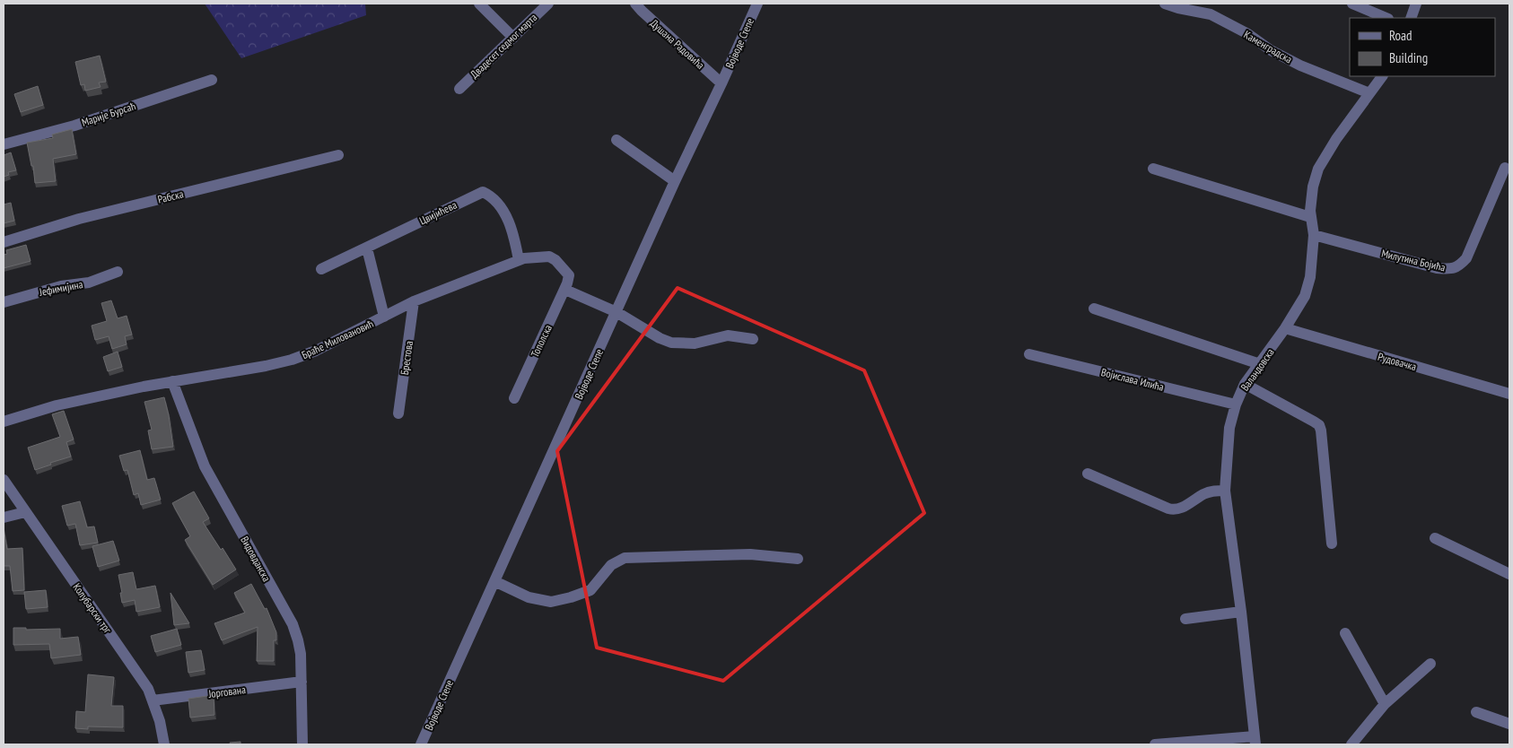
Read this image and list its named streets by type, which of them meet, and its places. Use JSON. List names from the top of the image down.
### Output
{
  "streets": {
    "street": [
      "Војводе Степе",
      "Душана Радовића",
      "Двадесет седмог марта",
      "Каменградска",
      "Марије Бурсаћ",
      "Рабска",
      "Цвијићева",
      "Милутина Бојића",
      "Јефимијина",
      "Браће Миловановић",
      "Тополска",
      "Брестова",
      "Рудовачка",
      "Валандовска",
      "Војислава Илића",
      "Видовданска",
      "Колубарски трг",
      "Јоргована"
    ]
  },
  "crossings": [
    ["Војводе Степе", "Душана Радовића"],
    ["Каменградска", "Валандовска"],
    ["Цвијићева", "Браће Миловановић"],
    ["Милутина Бојића", "Валандовска"],
    ["Браће Миловановић", "Тополска"],
    ["Браће Миловановић", "Брестова"],
    ["Браће Миловановић", "Видовданска"],
    ["Рудовачка", "Валандовска"],
    ["Валандовска", "Војислава Илића"],
    ["Видовданска", "Јоргована"],
    ["Колубарски трг", "Јоргована"]
  ],
  "legend": ["Road", "Building"]
}
